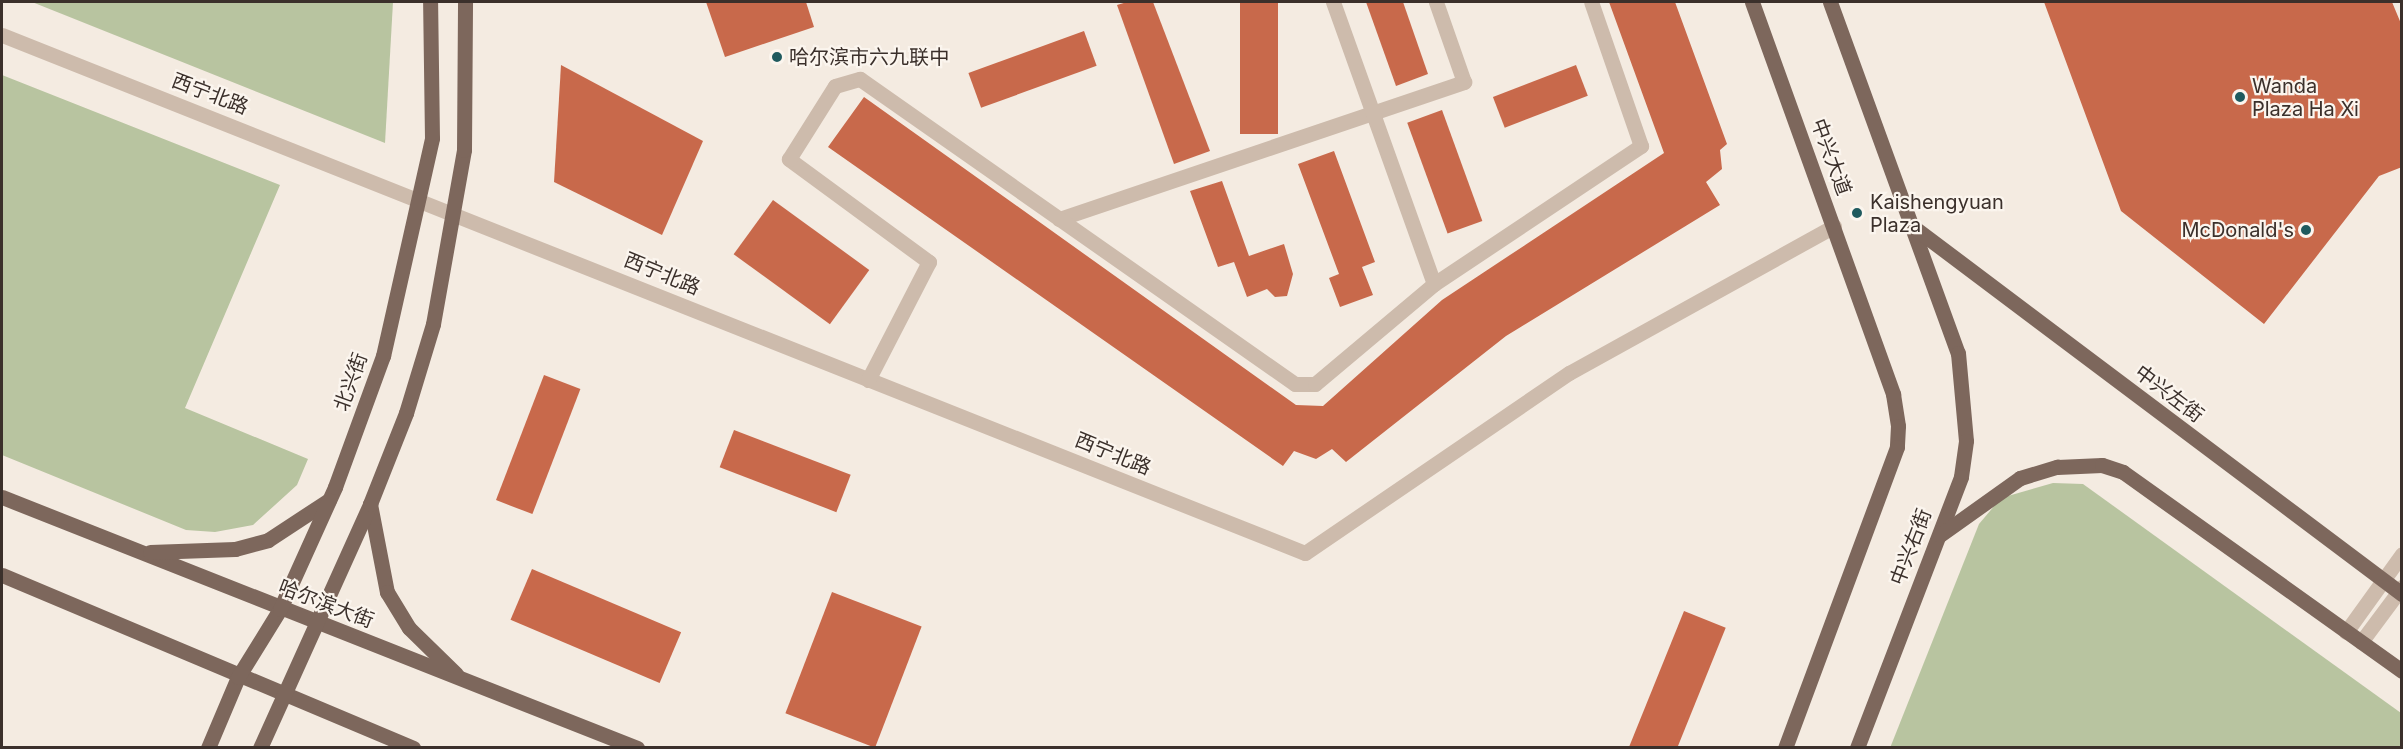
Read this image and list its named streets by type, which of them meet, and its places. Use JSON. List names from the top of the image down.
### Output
{
  "streets": {
    "main road": [
      "中兴大道",
      "北兴街",
      "中兴左街",
      "中兴右街",
      "哈尔滨大街"
    ],
    "street": ["西宁北路"]
  },
  "crossings": [
    ["西宁北路", "中兴大道"],
    ["西宁北路", "北兴街"],
    ["北兴街", "哈尔滨大街"],
    ["中兴左街", "中兴右街"]
  ],
  "places": [
    "哈尔滨市六九联中",
    "Wanda Plaza Ha Xi",
    "Kaishengyuan Plaza",
    "McDonald's"
  ]
}
